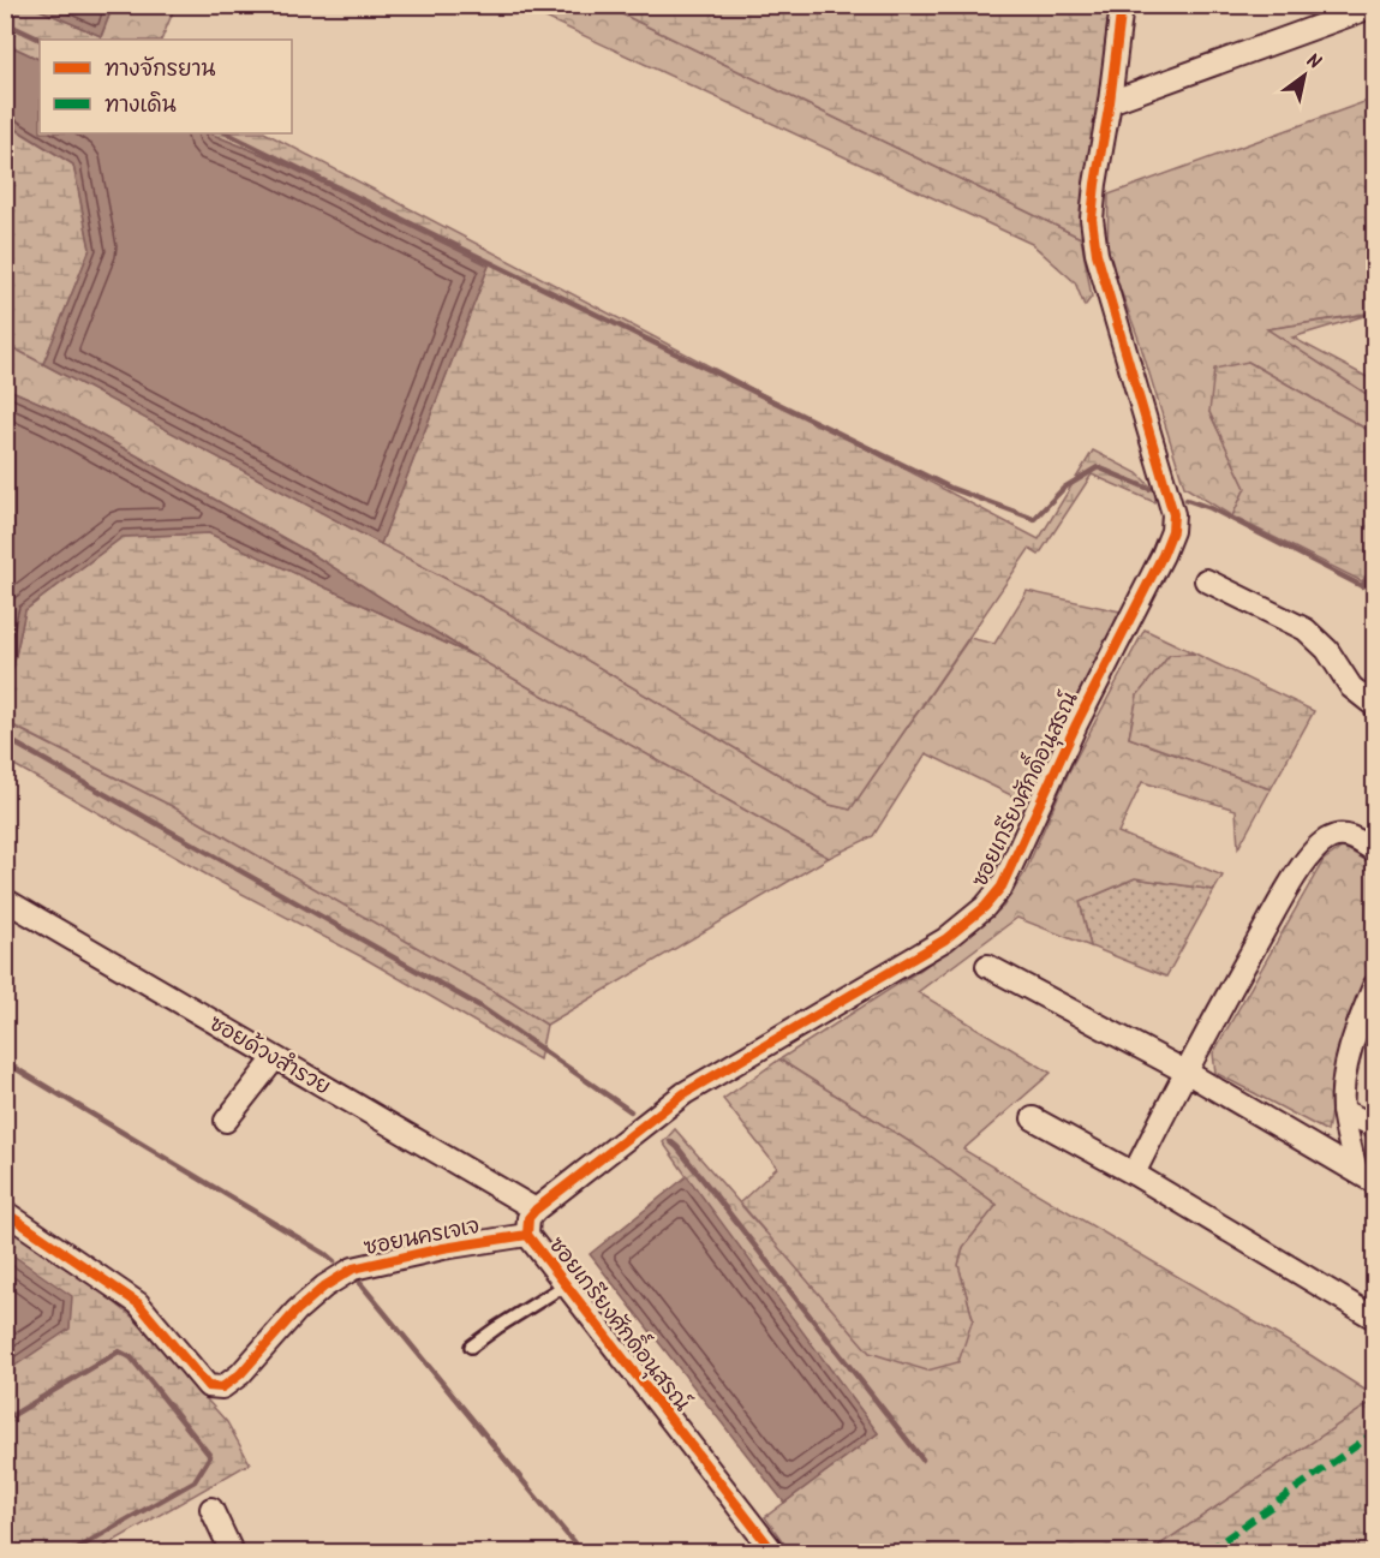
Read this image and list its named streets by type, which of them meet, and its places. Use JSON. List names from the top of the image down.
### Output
{
  "streets": {
    "street": ["ซอยเกรียงศักดิ์อนุสรณ์", "ซอยด้วงสำรวย", "ซอยนครเจเจ"]
  },
  "crossings": [
    ["ซอยเกรียงศักดิ์อนุสรณ์", "ซอยด้วงสำรวย"],
    ["ซอยเกรียงศักดิ์อนุสรณ์", "ซอยนครเจเจ"]
  ],
  "legend": ["ทางจักรยาน", "ทางเดิน"],
  "north": "top right"
}
